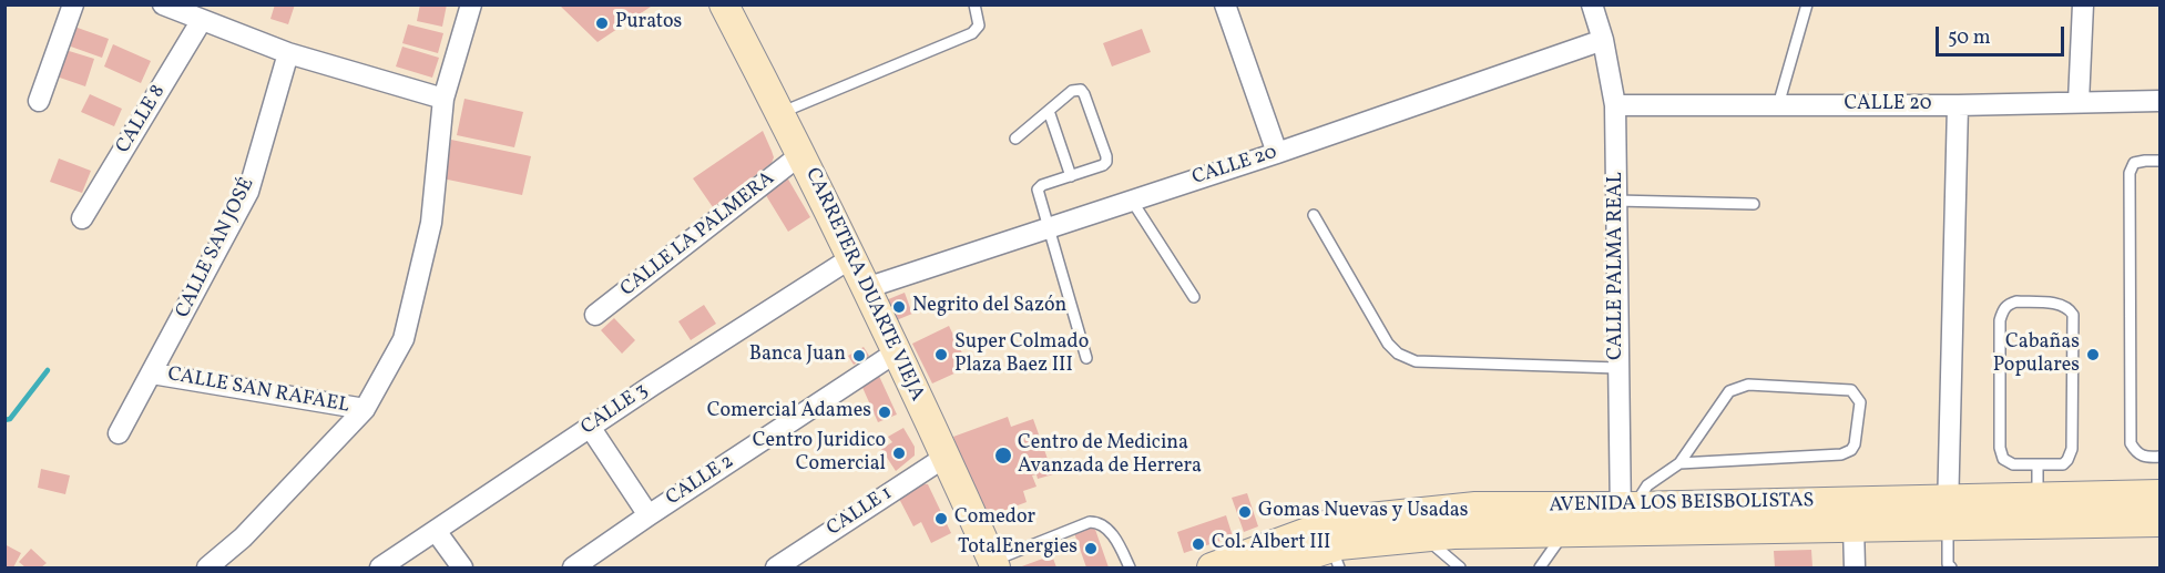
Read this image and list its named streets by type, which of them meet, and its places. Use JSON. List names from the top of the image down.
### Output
{
  "streets": {
    "main road": ["CARRETERA DUARTE VIEJA", "AVENIDA LOS BEISBOLISTAS"],
    "street": [
      "CALLE 20",
      "CALLE 8",
      "CALLE LA PALMERA",
      "CALLE SAN JOSÉ",
      "CALLE PALMA REAL",
      "CALLE SAN RAFAEL",
      "CALLE 3",
      "CALLE 2",
      "CALLE 1"
    ]
  },
  "crossings": [
    ["CALLE 20", "CALLE PALMA REAL"],
    ["CALLE 20", "CARRETERA DUARTE VIEJA"],
    ["CALLE LA PALMERA", "CARRETERA DUARTE VIEJA"],
    ["CALLE SAN JOSÉ", "CALLE SAN RAFAEL"],
    ["CALLE PALMA REAL", "AVENIDA LOS BEISBOLISTAS"],
    ["CARRETERA DUARTE VIEJA", "CALLE 3"],
    ["CARRETERA DUARTE VIEJA", "CALLE 2"],
    ["CARRETERA DUARTE VIEJA", "CALLE 1"]
  ],
  "places": [
    "Puratos",
    "Negrito del Sazón",
    "Super Colmado Plaza Baez III",
    "Cabañas Populares",
    "Banca Juan",
    "Comercial Adames",
    "Centro Juridico Comercial",
    "Centro de Medicina Avanzada de Herrera",
    "Gomas Nuevas y Usadas",
    "Comedor",
    "Col. Albert III",
    "TotalEnergies"
  ],
  "scale_bar": "50 m"
}
